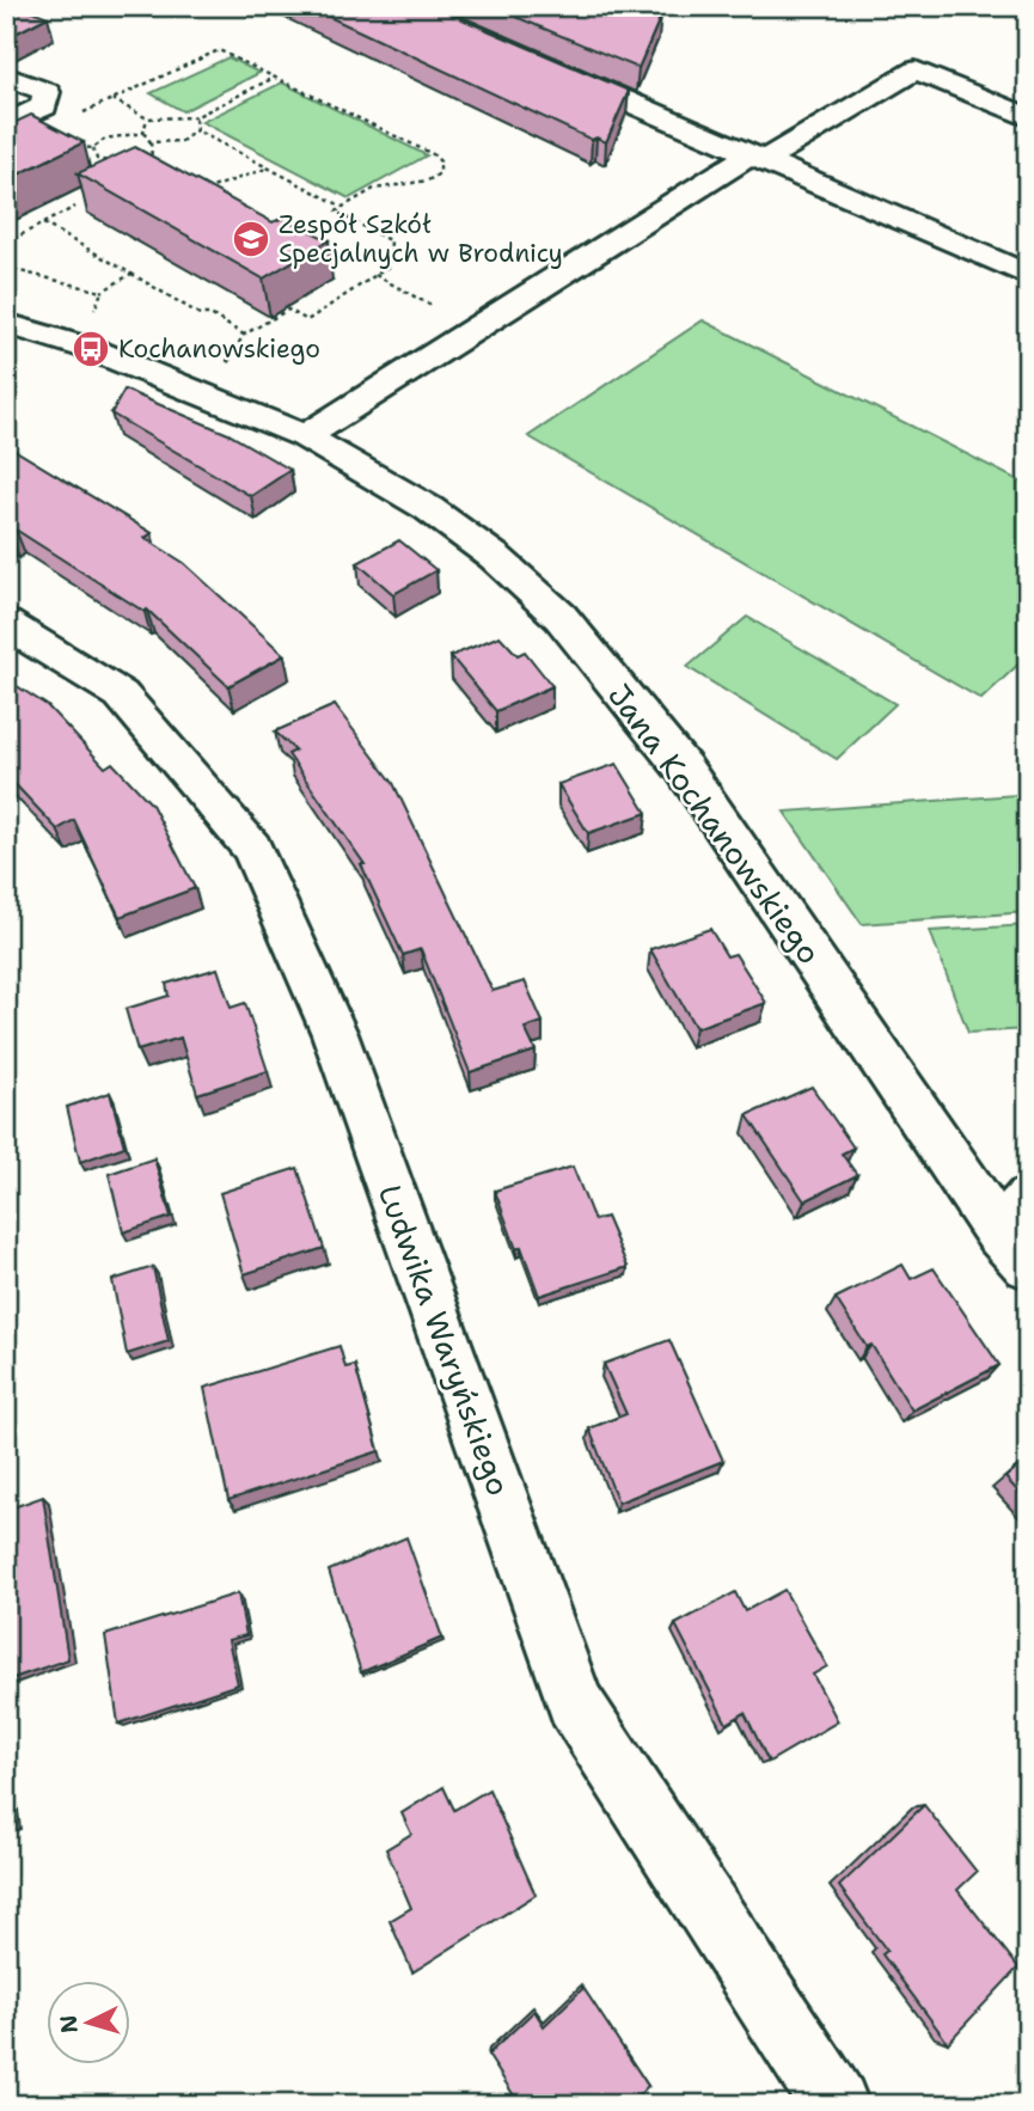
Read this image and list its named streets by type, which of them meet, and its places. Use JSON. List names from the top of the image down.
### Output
{
  "streets": {
    "street": ["Jana Kochanowskiego", "Ludwika Waryńskiego"]
  },
  "places": {
    "school or university": ["Zespół Szkół Specjalnych w Brodnicy"],
    "bus stop": ["Kochanowskiego"]
  },
  "north": "left"
}
